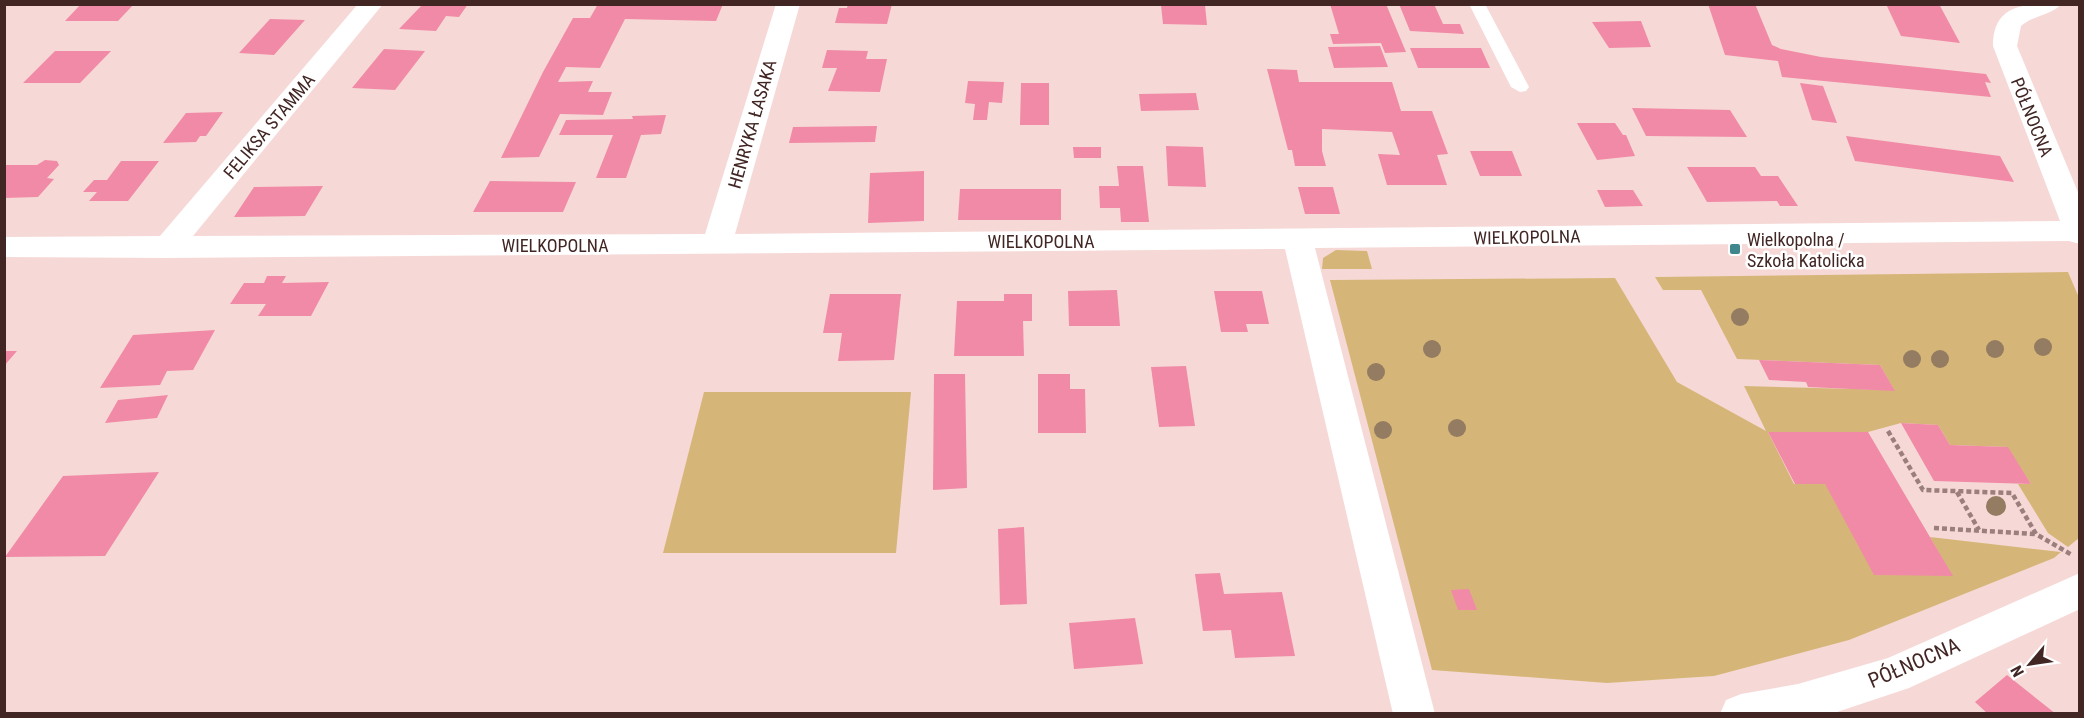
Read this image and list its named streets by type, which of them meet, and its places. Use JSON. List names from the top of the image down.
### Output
{
  "streets": {
    "street": [
      "PÓŁNOCNA",
      "HENRYKA ŁASAKA",
      "FELIKSA STAMMA",
      "WIELKOPOLNA"
    ]
  },
  "crossings": [
    ["PÓŁNOCNA", "WIELKOPOLNA"],
    ["HENRYKA ŁASAKA", "WIELKOPOLNA"],
    ["FELIKSA STAMMA", "WIELKOPOLNA"]
  ],
  "places": {
    "transit": ["Wielkopolna / Szkoła Katolicka"]
  },
  "north": "bottom left"
}
